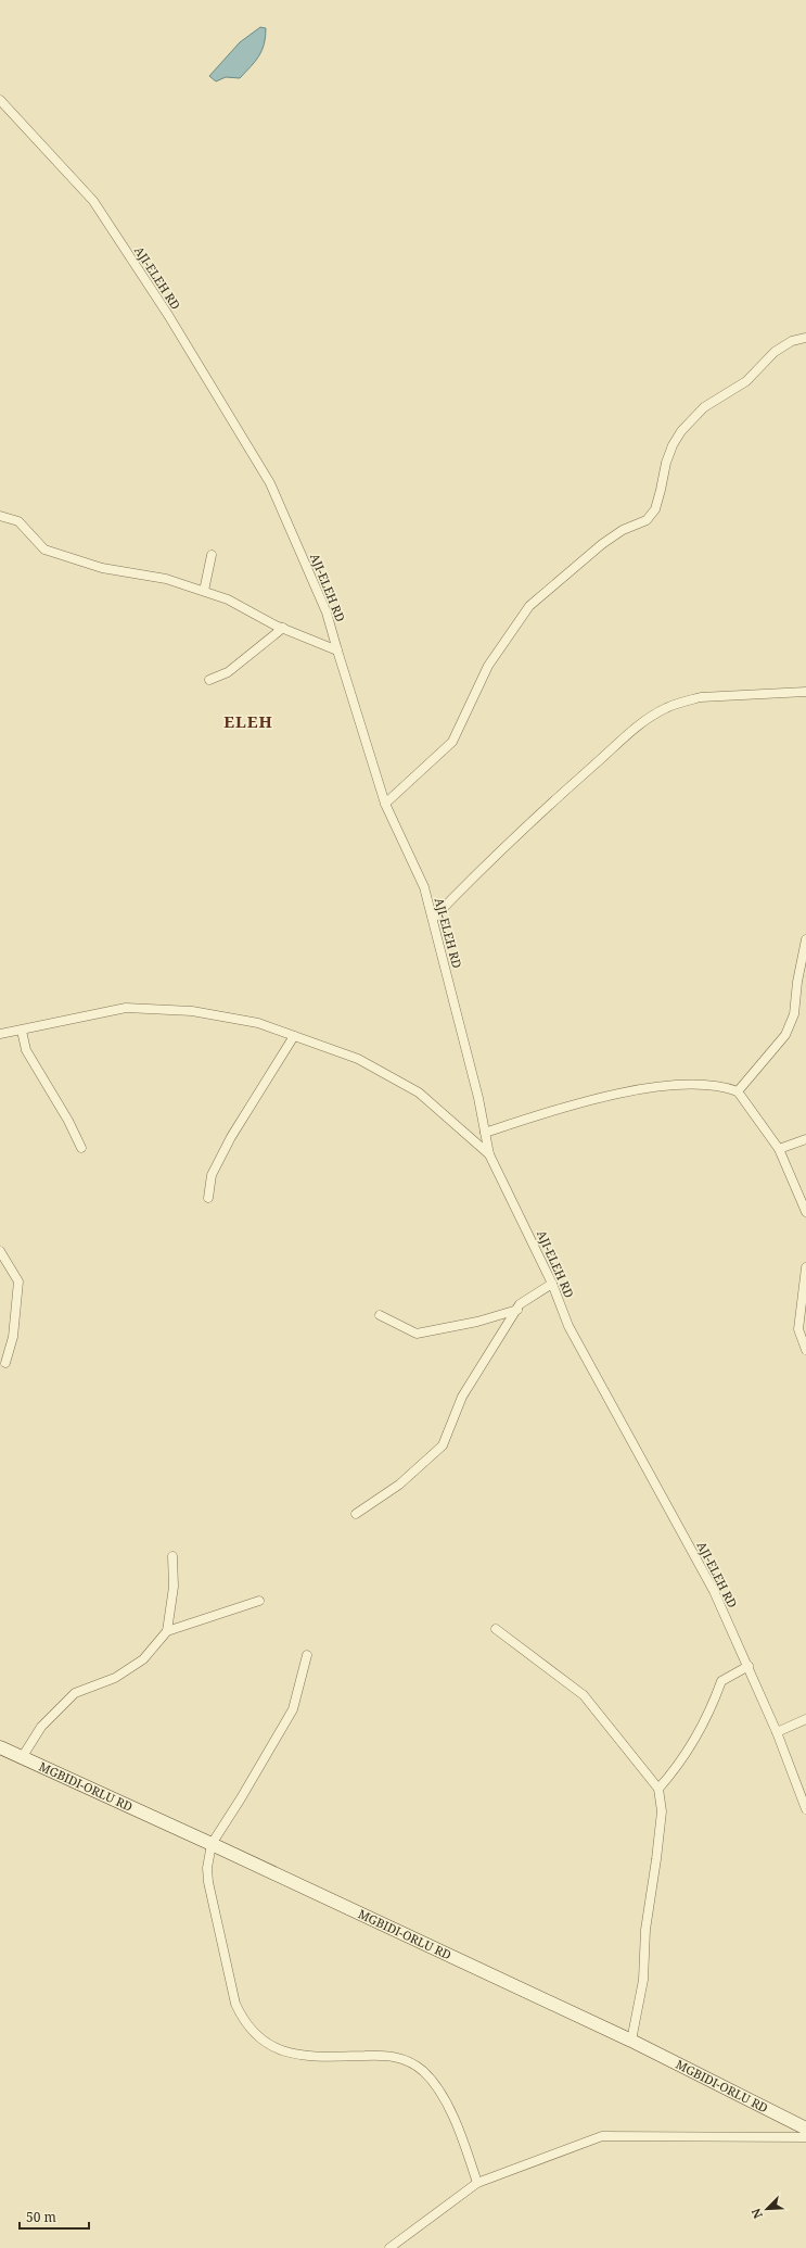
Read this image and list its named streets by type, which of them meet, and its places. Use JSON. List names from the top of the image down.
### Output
{
  "streets": {
    "main road": ["MGBIDI-ORLU RD"],
    "street": ["AJI-ELEH RD"]
  },
  "districts": ["ELEH"],
  "scale_bar": "50 m",
  "north": "bottom left"
}
